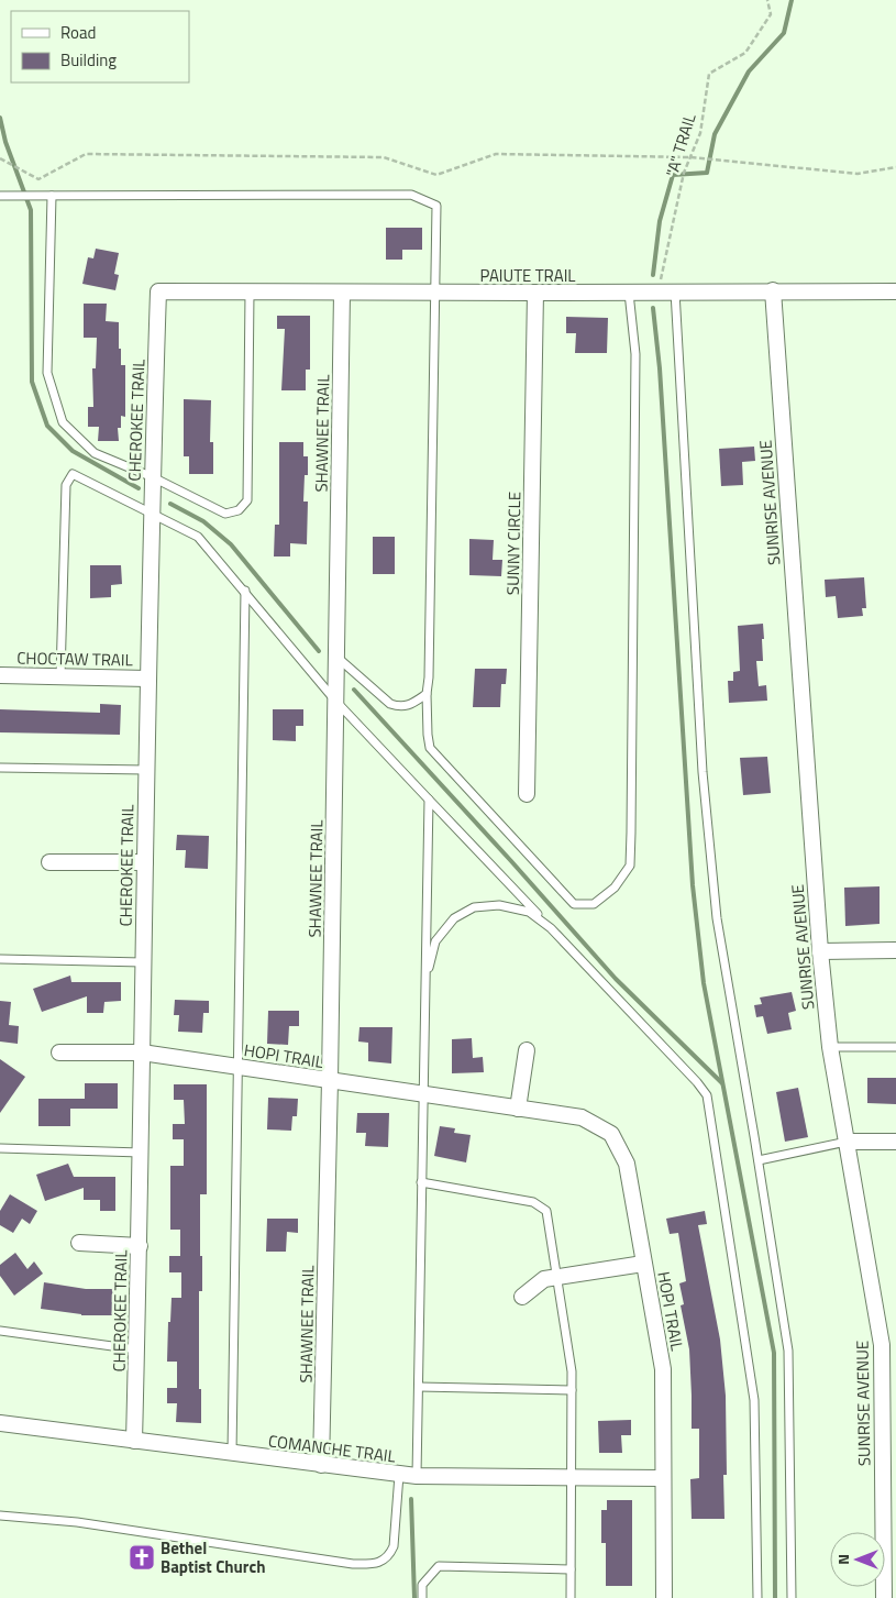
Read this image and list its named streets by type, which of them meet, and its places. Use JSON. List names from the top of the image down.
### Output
{
  "streets": {
    "street": [
      "PAIUTE TRAIL",
      "CHEROKEE TRAIL",
      "SHAWNEE TRAIL",
      "SUNRISE AVENUE",
      "SUNNY CIRCLE",
      "CHOCTAW TRAIL",
      "HOPI TRAIL",
      "COMANCHE TRAIL"
    ],
    "path": ["\"A\" TRAIL"]
  },
  "crossings": [
    ["\"A\" TRAIL", "PAIUTE TRAIL"],
    ["PAIUTE TRAIL", "CHEROKEE TRAIL"],
    ["PAIUTE TRAIL", "SHAWNEE TRAIL"],
    ["PAIUTE TRAIL", "SUNRISE AVENUE"],
    ["PAIUTE TRAIL", "SUNNY CIRCLE"],
    ["CHEROKEE TRAIL", "CHOCTAW TRAIL"],
    ["CHEROKEE TRAIL", "HOPI TRAIL"],
    ["CHEROKEE TRAIL", "COMANCHE TRAIL"],
    ["SHAWNEE TRAIL", "HOPI TRAIL"],
    ["SHAWNEE TRAIL", "COMANCHE TRAIL"],
    ["HOPI TRAIL", "COMANCHE TRAIL"]
  ],
  "places": {
    "church": ["Bethel Baptist Church"]
  },
  "legend": ["Road", "Building"],
  "north": "left"
}
